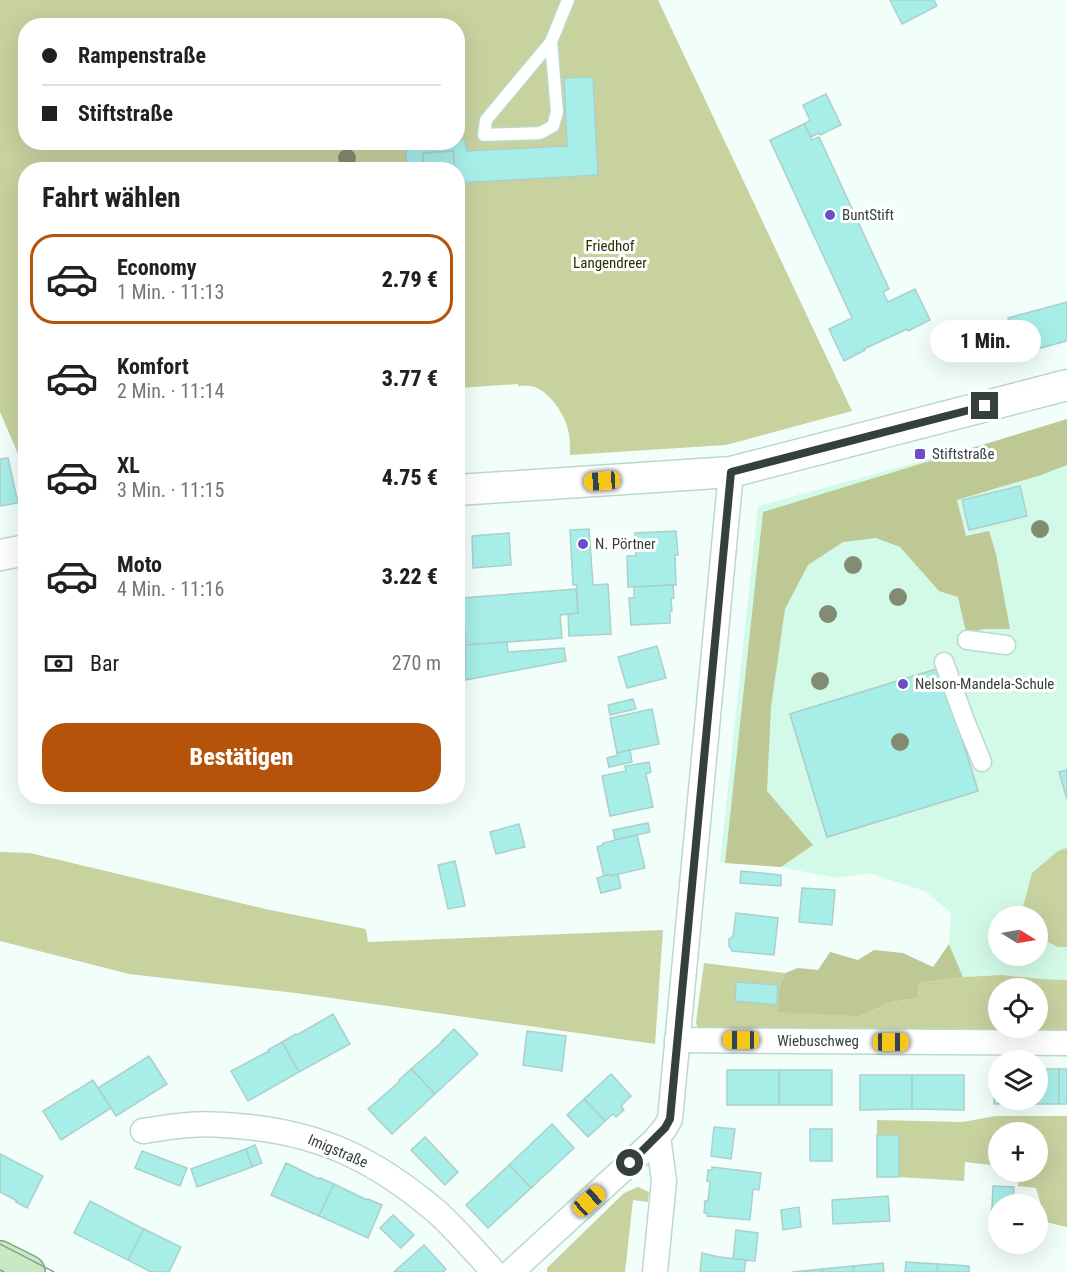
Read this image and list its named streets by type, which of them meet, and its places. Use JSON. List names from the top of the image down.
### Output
{
  "streets": {
    "street": ["Wiebuschweg", "Imigstraße"]
  },
  "parks": ["Friedhof Langendreer"],
  "places": {
    "other": ["BuntStift", "N. Pörtner", "Nelson-Mandela-Schule"],
    "transit": ["Stiftstraße"]
  },
  "north": "right",
  "page": {
    "banner": ["Rampenstraße", "Stiftstraße"],
    "heading": "Fahrt wählen",
    "list": [
      {
        "name": "Economy",
        "note": "1 Min. · 11:13",
        "value": "2.79 €"
      },
      {
        "name": "Komfort",
        "note": "2 Min. · 11:14",
        "value": "3.77 €"
      },
      {
        "name": "XL",
        "note": "3 Min. · 11:15",
        "value": "4.75 €"
      },
      {
        "name": "Moto",
        "note": "4 Min. · 11:16",
        "value": "3.22 €"
      }
    ],
    "bubble": "1 Min.",
    "pay": ["Bar", "270 m"],
    "buttons": "Bestätigen",
    "map_buttons": ["+", "−"]
  }
}
